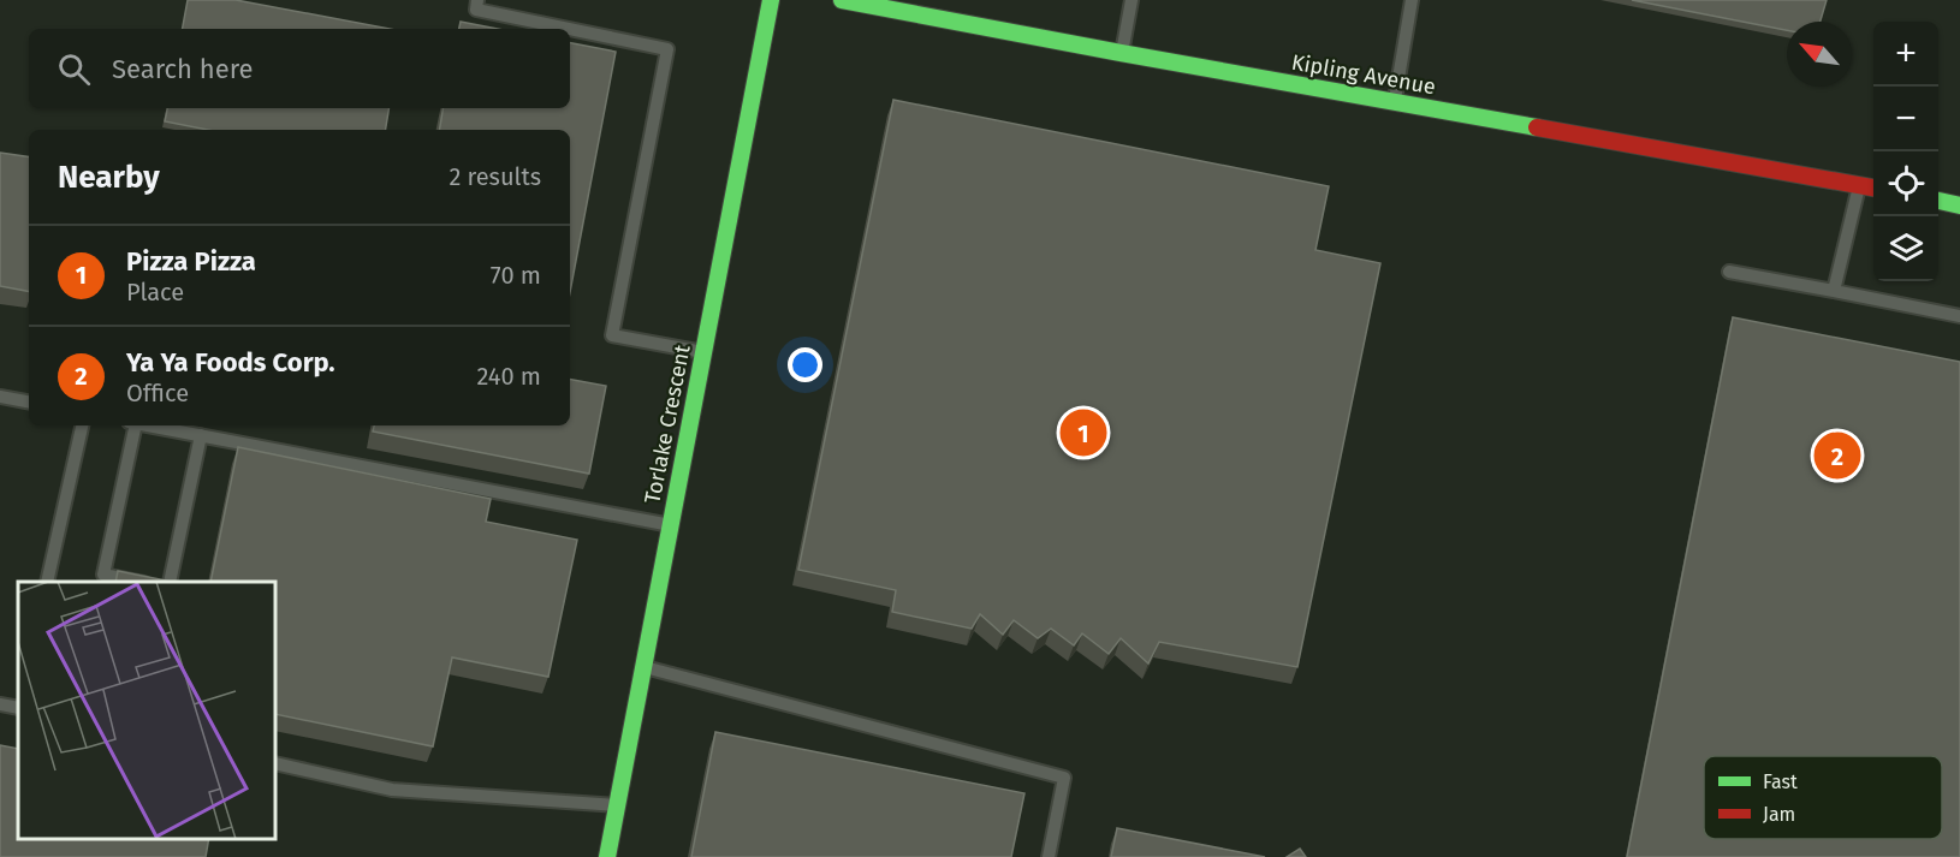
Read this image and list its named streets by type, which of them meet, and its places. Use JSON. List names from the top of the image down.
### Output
{
  "streets": {
    "main road": ["Kipling Avenue", "Torlake Crescent"]
  },
  "legend": ["Fast", "Jam"],
  "north": "top left",
  "page": {
    "map_buttons": ["+", "−"],
    "search": "Search here",
    "heading": ["Nearby", "2 results"],
    "list": [
      {
        "mark": "1",
        "name": "Pizza Pizza",
        "note": "Place",
        "value": "70 m"
      },
      {
        "mark": "2",
        "name": "Ya Ya Foods Corp.",
        "note": "Office",
        "value": "240 m"
      }
    ],
    "pins": ["1", "2"]
  }
}
